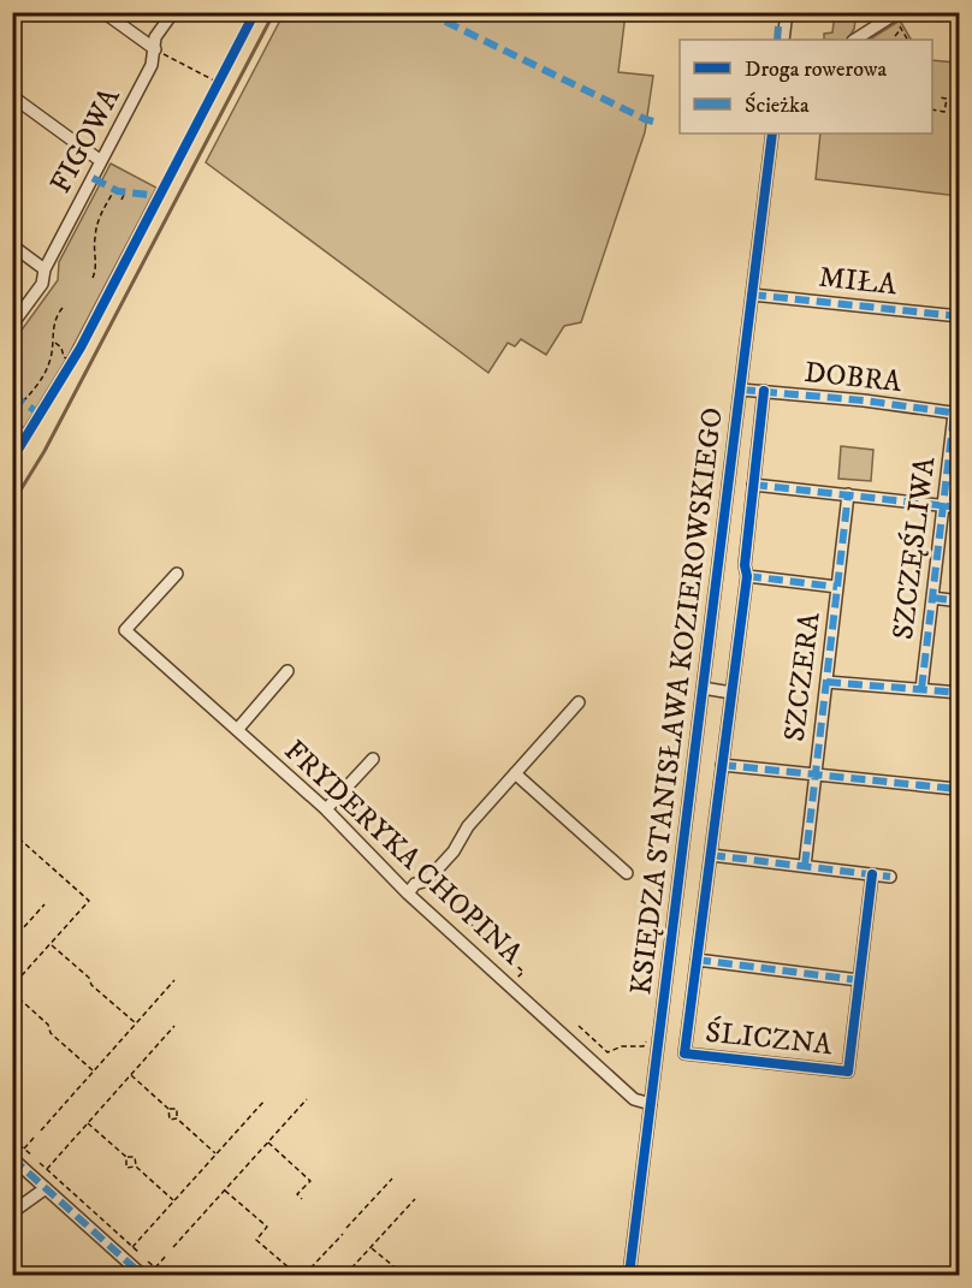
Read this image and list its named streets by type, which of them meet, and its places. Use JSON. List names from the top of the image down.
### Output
{
  "streets": {
    "street": [
      "FIGOWA",
      "MIŁA",
      "DOBRA",
      "SZCZĘŚLIWA",
      "SZCZERA",
      "KSIĘDZA STANISŁAWA KOZIEROWSKIEGO",
      "FRYDERYKA CHOPINA",
      "ŚLICZNA"
    ]
  },
  "crossings": [
    ["MIŁA", "KSIĘDZA STANISŁAWA KOZIEROWSKIEGO"],
    ["DOBRA", "SZCZĘŚLIWA"],
    ["DOBRA", "KSIĘDZA STANISŁAWA KOZIEROWSKIEGO"],
    ["KSIĘDZA STANISŁAWA KOZIEROWSKIEGO", "FRYDERYKA CHOPINA"]
  ],
  "legend": ["Droga rowerowa", "Ścieżka"]
}
